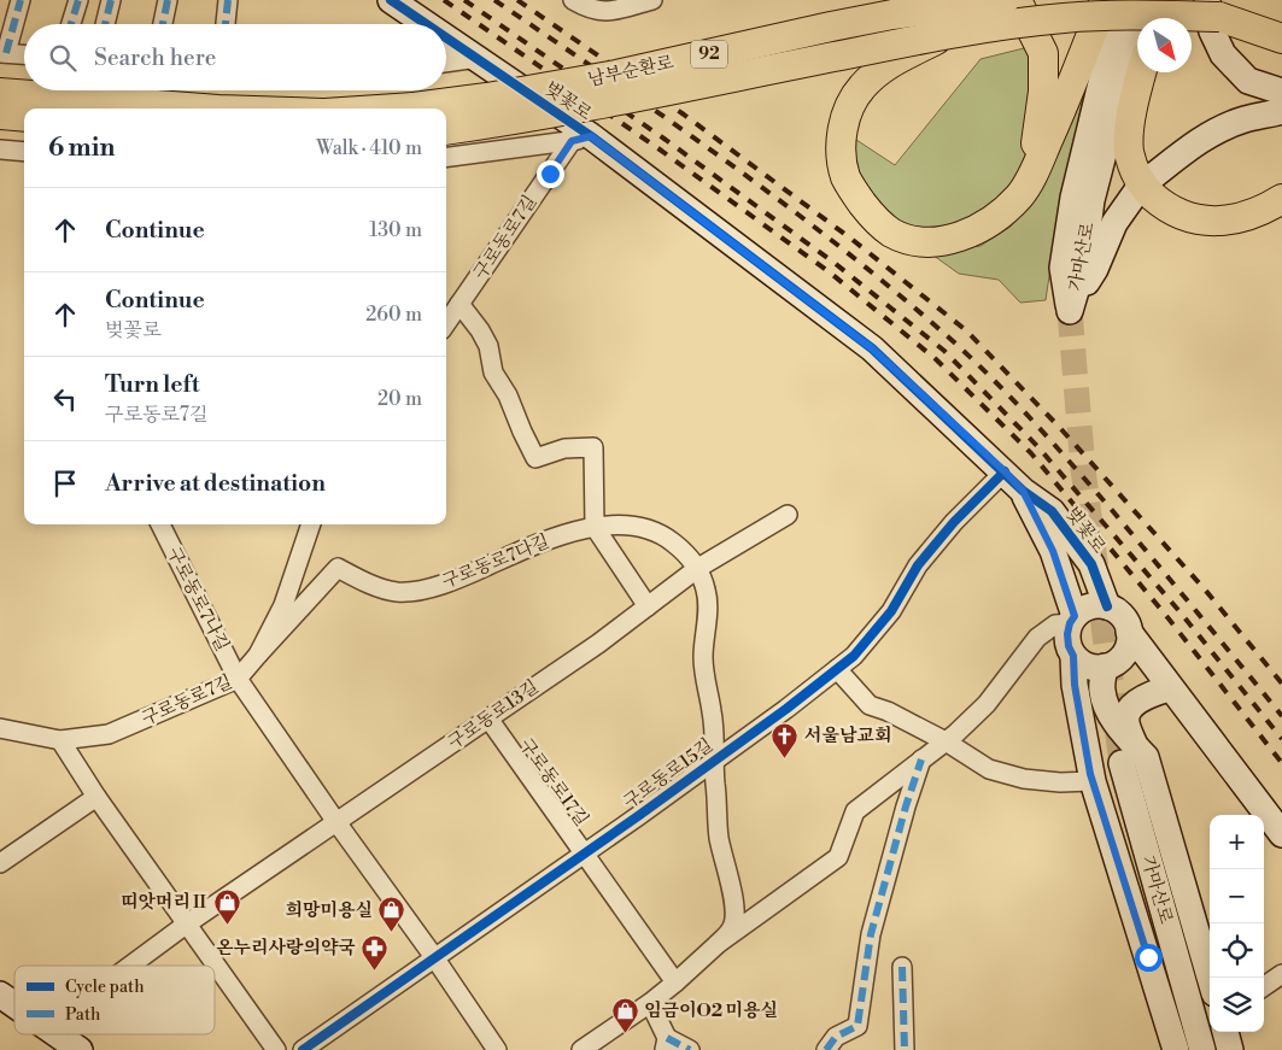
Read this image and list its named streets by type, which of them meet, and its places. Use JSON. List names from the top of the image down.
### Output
{
  "streets": {
    "main road": [
      "92",
      "남부순환로",
      "벚꽃로",
      "가마산로"
    ],
    "street": [
      "구로동로7길",
      "구로동로7다길",
      "구로동로7나길",
      "구로동로13길",
      "구로동로15길",
      "구로동로17길"
    ]
  },
  "crossings": [
    ["벚꽃로", "구로동로7길"],
    ["벚꽃로", "구로동로15길"],
    ["구로동로7길", "구로동로7다길"],
    ["구로동로7길", "구로동로7나길"],
    ["구로동로7다길", "구로동로13길"],
    ["구로동로13길", "구로동로17길"],
    ["구로동로15길", "구로동로17길"]
  ],
  "places": {
    "church": ["서울남교회"],
    "shop": ["띠앗머리Ⅱ", "희망미용실", "임금이O2 미용실"],
    "pharmacy": ["온누리사랑의약국"]
  },
  "legend": ["Cycle path", "Path"],
  "north": "bottom right",
  "page": {
    "search": "Search here",
    "heading": ["6 min", "Walk · 410 m"],
    "list": [
      ["Continue", "130 m"],
      ["Continue", "벚꽃로", "260 m"],
      ["Turn left", "구로동로7길", "20 m"],
      "Arrive at destination"
    ],
    "map_buttons": ["+", "−"]
  }
}
